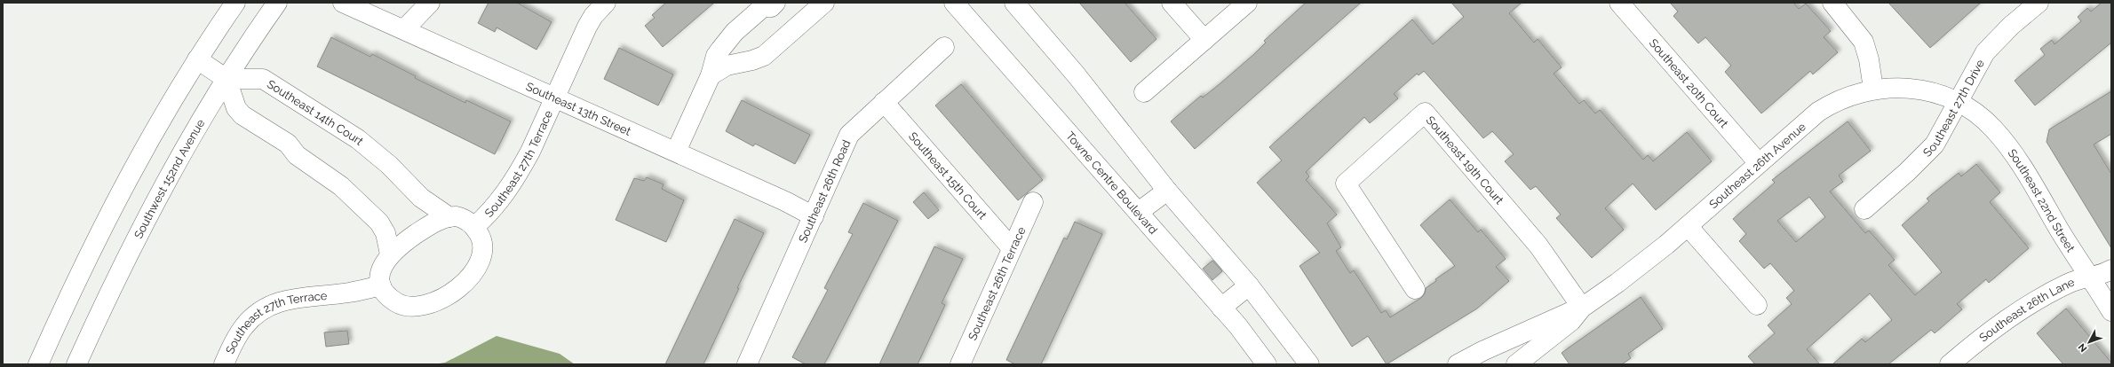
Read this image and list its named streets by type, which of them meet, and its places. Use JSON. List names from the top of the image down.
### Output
{
  "streets": {
    "street": [
      "Southeast 20th Court",
      "Southeast 27th Drive",
      "Southeast 13th Street",
      "Southeast 14th Court",
      "Southeast 19th Court",
      "Southeast 27th Terrace",
      "Southeast 26th Avenue",
      "Southeast 15th Court",
      "Southwest 152nd Avenue",
      "Towne Centre Boulevard",
      "Southeast 26th Road",
      "Southeast 22nd Street",
      "Southeast 26th Terrace",
      "Southeast 26th Lane"
    ]
  },
  "crossings": [
    ["Southeast 20th Court", "Southeast 26th Avenue"],
    ["Southeast 27th Drive", "Southeast 26th Avenue"],
    ["Southeast 27th Drive", "Southeast 22nd Street"],
    ["Southeast 13th Street", "Southeast 27th Terrace"],
    ["Southeast 13th Street", "Southeast 26th Road"],
    ["Southeast 14th Court", "Southeast 27th Terrace"],
    ["Southeast 14th Court", "Southwest 152nd Avenue"],
    ["Southeast 19th Court", "Southeast 26th Avenue"],
    ["Southeast 26th Avenue", "Southeast 22nd Street"],
    ["Southeast 15th Court", "Southeast 26th Road"],
    ["Southeast 15th Court", "Southeast 26th Terrace"],
    ["Southeast 22nd Street", "Southeast 26th Lane"]
  ],
  "north": "bottom left"
}
